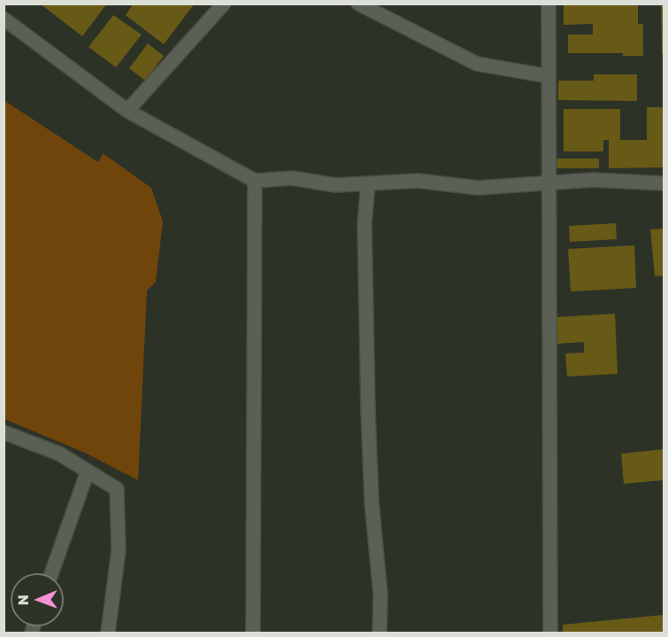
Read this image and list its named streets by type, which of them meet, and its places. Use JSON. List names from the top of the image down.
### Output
{
  "north": "left"
}
